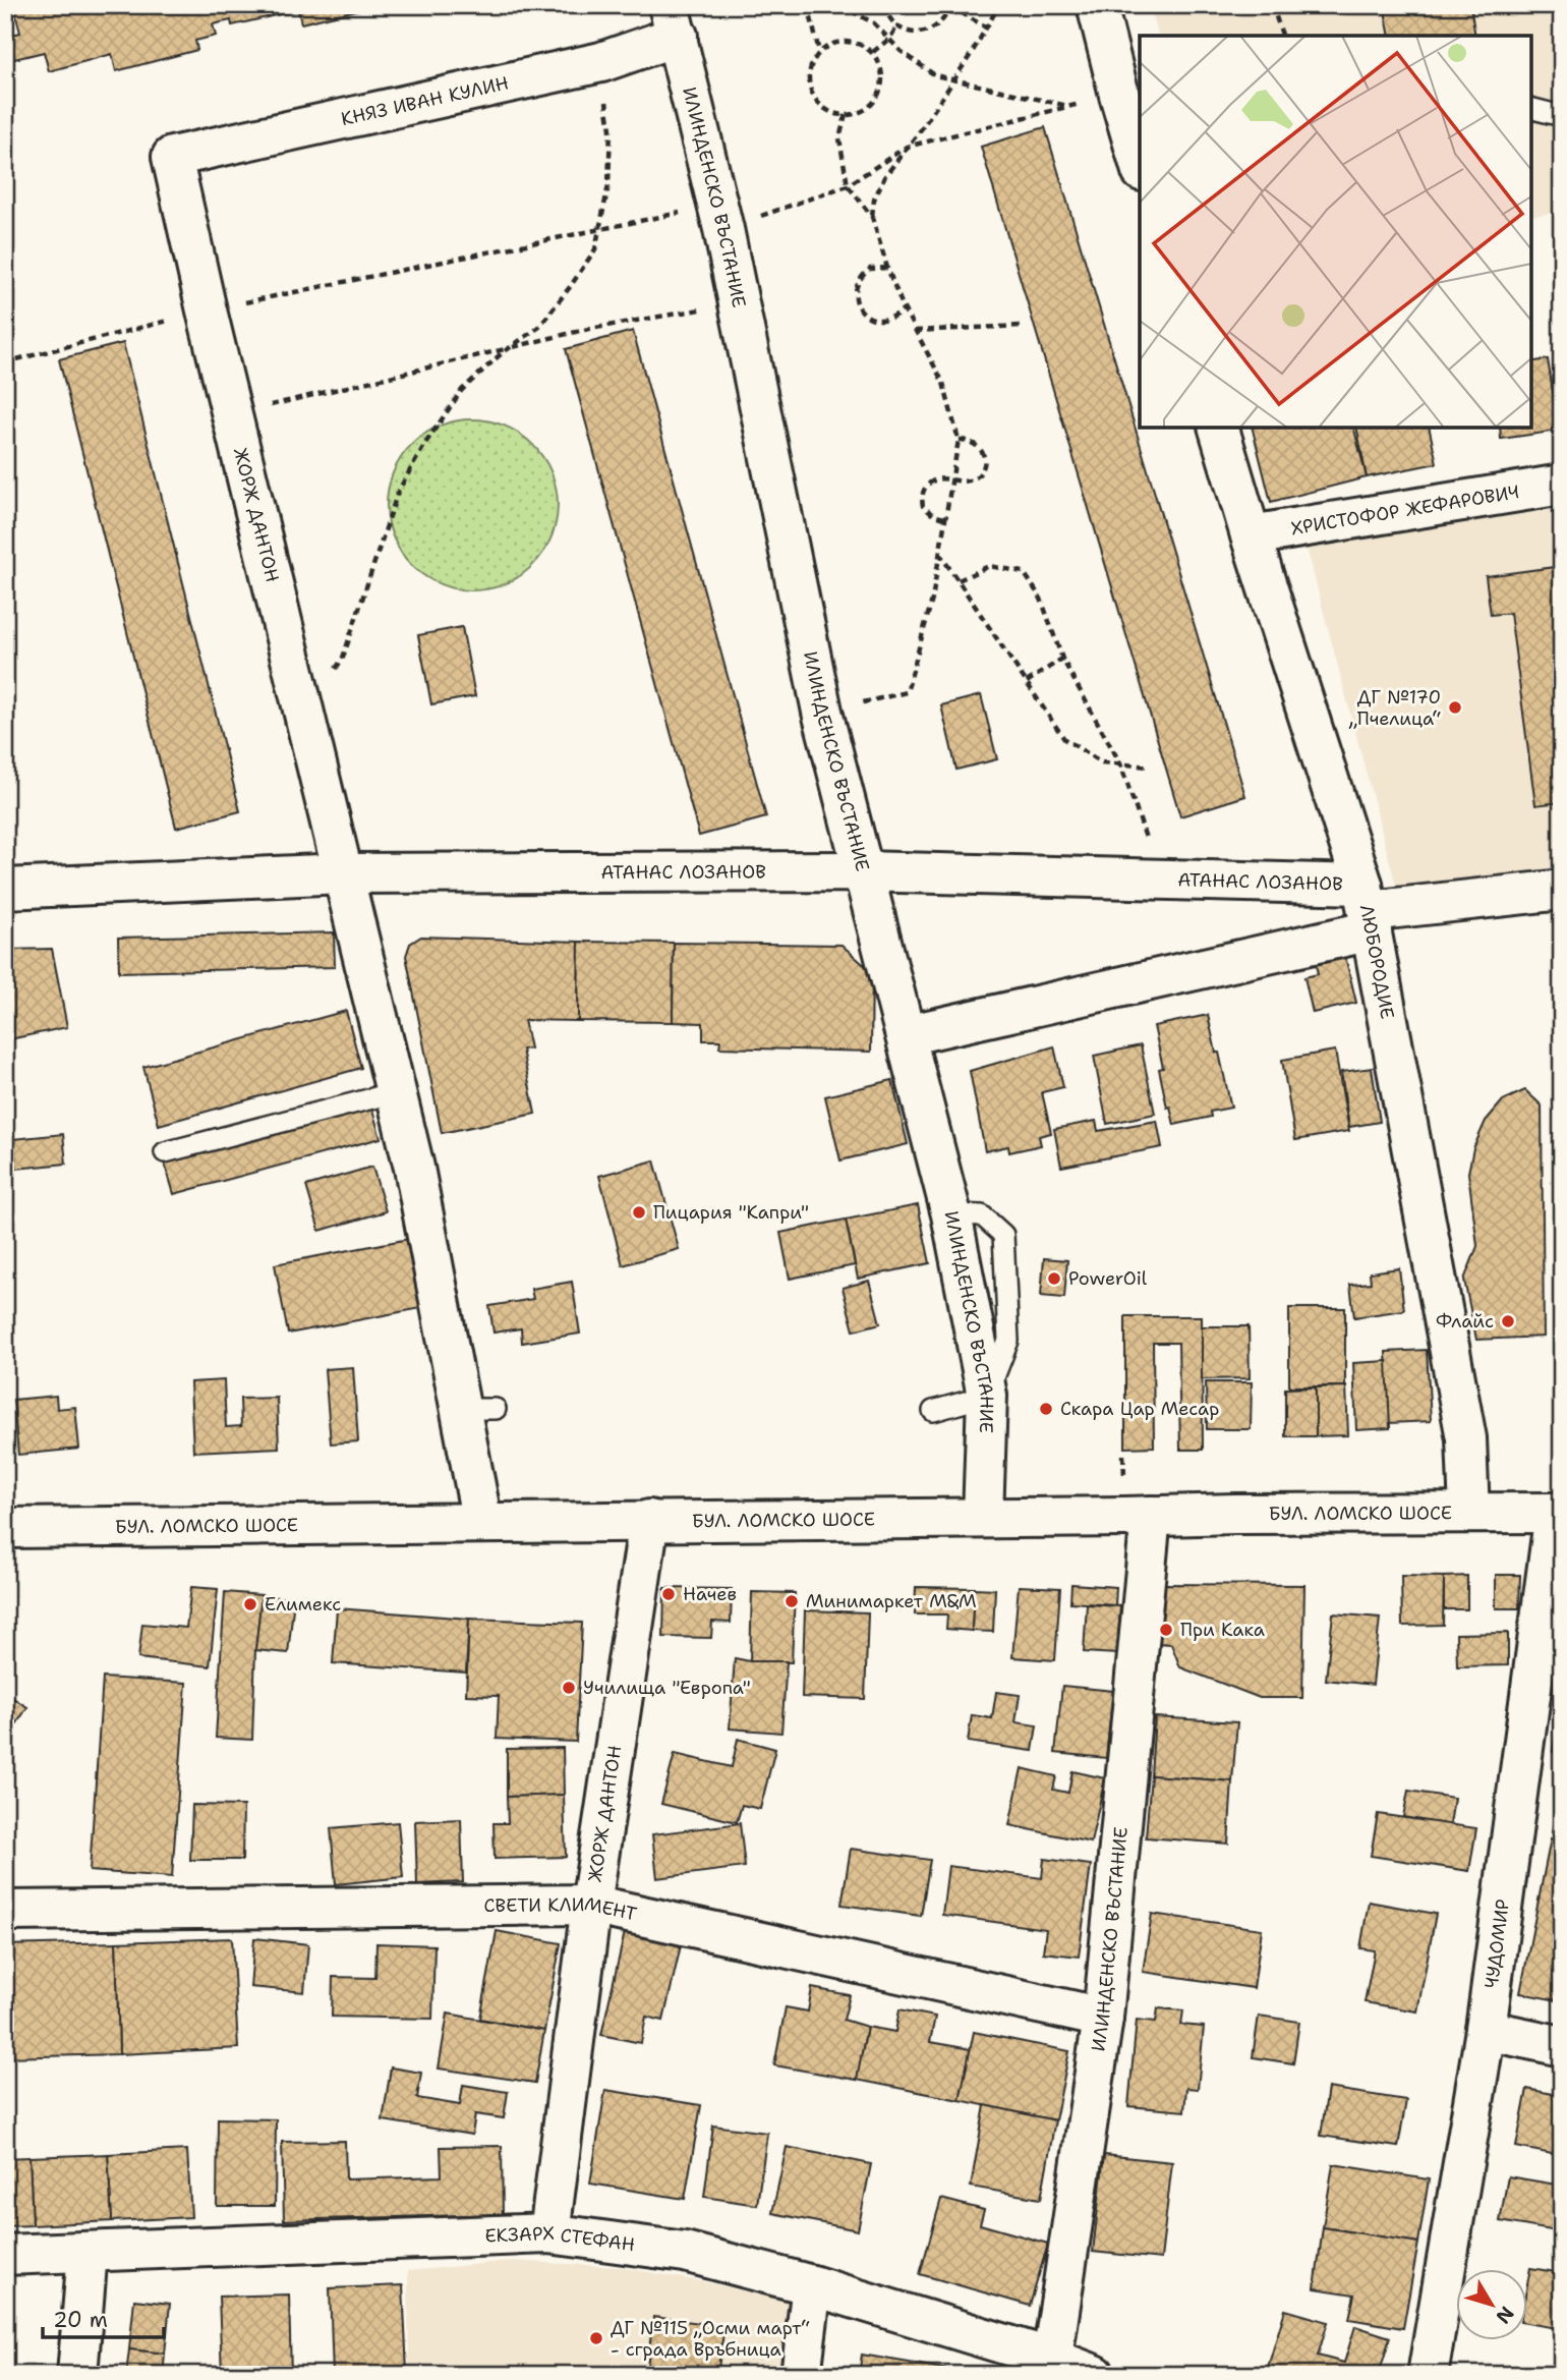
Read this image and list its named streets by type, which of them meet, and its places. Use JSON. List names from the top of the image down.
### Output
{
  "streets": {
    "street": [
      "КНЯЗ ИВАН КУЛИН",
      "ИЛИНДЕНСКО ВЪСТАНИЕ",
      "ХРИСТОФОР ЖЕФАРОВИЧ",
      "ЖОРЖ ДАНТОН",
      "АТАНАС ЛОЗАНОВ",
      "ЛЮБОРОДИЕ",
      "БУЛ. ЛОМСКО ШОСЕ",
      "СВЕТИ КЛИМЕНТ",
      "ЧУДОМИР",
      "ЕКЗАРХ СТЕФАН"
    ]
  },
  "crossings": [
    ["КНЯЗ ИВАН КУЛИН", "ИЛИНДЕНСКО ВЪСТАНИЕ"],
    ["КНЯЗ ИВАН КУЛИН", "ЖОРЖ ДАНТОН"],
    ["ИЛИНДЕНСКО ВЪСТАНИЕ", "АТАНАС ЛОЗАНОВ"],
    ["ИЛИНДЕНСКО ВЪСТАНИЕ", "БУЛ. ЛОМСКО ШОСЕ"],
    ["ИЛИНДЕНСКО ВЪСТАНИЕ", "СВЕТИ КЛИМЕНТ"],
    ["ИЛИНДЕНСКО ВЪСТАНИЕ", "ЕКЗАРХ СТЕФАН"],
    ["ХРИСТОФОР ЖЕФАРОВИЧ", "ЛЮБОРОДИЕ"],
    ["ЖОРЖ ДАНТОН", "АТАНАС ЛОЗАНОВ"],
    ["ЖОРЖ ДАНТОН", "БУЛ. ЛОМСКО ШОСЕ"],
    ["ЖОРЖ ДАНТОН", "СВЕТИ КЛИМЕНТ"],
    ["ЖОРЖ ДАНТОН", "ЕКЗАРХ СТЕФАН"],
    ["АТАНАС ЛОЗАНОВ", "ЛЮБОРОДИЕ"],
    ["ЛЮБОРОДИЕ", "БУЛ. ЛОМСКО ШОСЕ"],
    ["БУЛ. ЛОМСКО ШОСЕ", "ЧУДОМИР"]
  ],
  "places": [
    "ДГ №170 „Пчелица“",
    "Пицария \"Капри\"",
    "PowerOil",
    "Флайс",
    "Скара Цар Месар",
    "Начев",
    "Минимаркет М&М",
    "Елимекс",
    "При Кака",
    "Училища \"Европа\"",
    "ДГ №115 „Осми март“ - сграда Връбница"
  ],
  "scale_bar": "20 m",
  "north": "bottom right"
}
